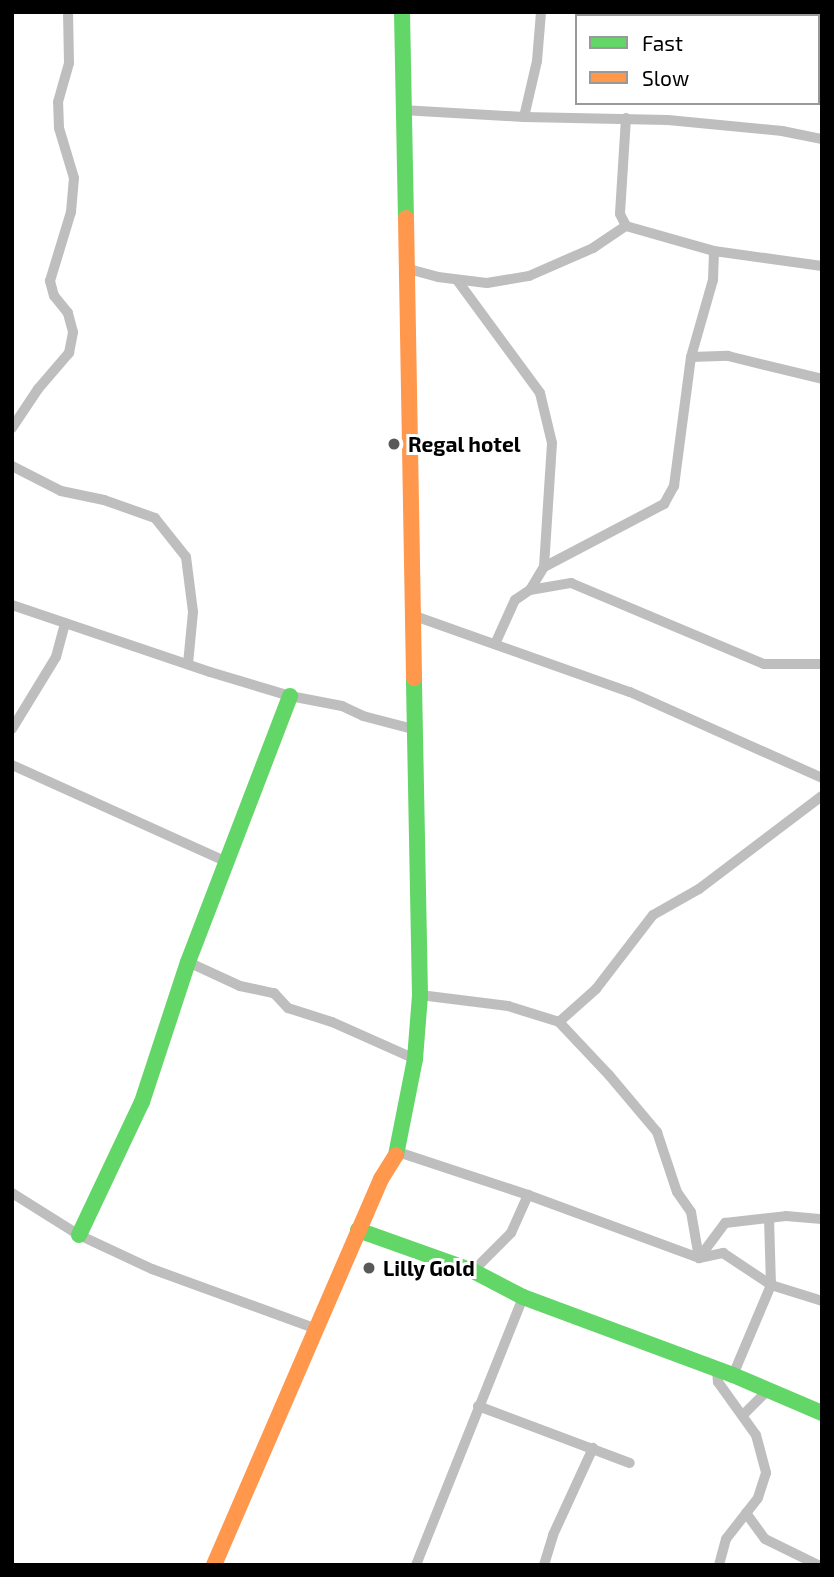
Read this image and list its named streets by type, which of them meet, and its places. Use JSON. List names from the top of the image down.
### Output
{
  "places": ["Regal hotel", "Lilly Gold"],
  "legend": ["Fast", "Slow"]
}
